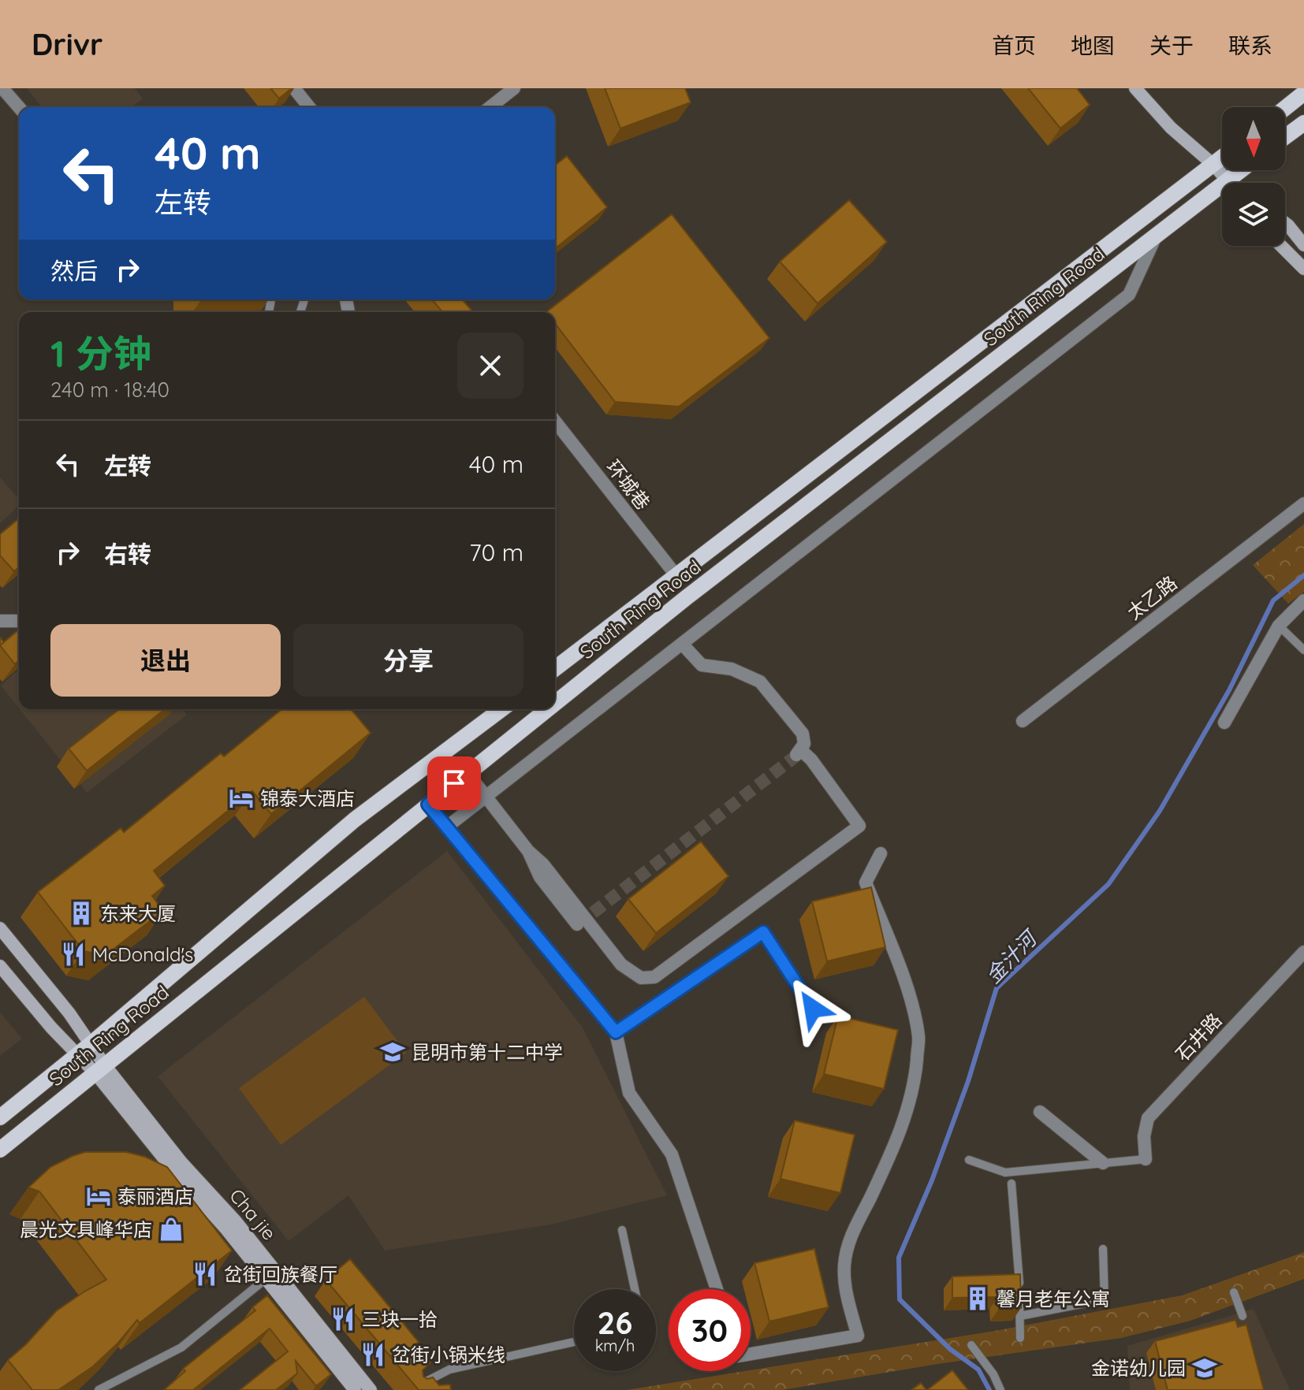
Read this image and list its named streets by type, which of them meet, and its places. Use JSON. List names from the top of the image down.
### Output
{
  "streets": {
    "main road": ["South Ring Road"],
    "street": [
      "环城巷",
      "太乙路",
      "石井路",
      "Cha jie"
    ]
  },
  "crossings": [
    ["South Ring Road", "环城巷"],
    ["South Ring Road", "Cha jie"]
  ],
  "water": ["金汁河"],
  "places": {
    "hotel": ["锦泰大酒店", "泰丽酒店"],
    "building": ["东来大厦", "馨月老年公寓"],
    "restaurant": [
      "McDonald's",
      "岔街回族餐厅",
      "三块一拾",
      "岔街小锅米线"
    ],
    "school or university": ["昆明市第十二中学", "金诺幼儿园"],
    "shop": ["晨光文具峰华店"]
  },
  "north": "bottom",
  "page": {
    "header": "Drivr",
    "nav": [
      "首页",
      "地图",
      "关于",
      "联系"
    ],
    "turn": ["40 m", "左转"],
    "then": "然后",
    "heading": ["1 分钟", "240 m · 18:40"],
    "list": [
      {
        "name": "左转",
        "value": "40 m"
      },
      {
        "name": "右转",
        "value": "70 m"
      }
    ],
    "buttons": ["退出", "分享"],
    "speed": "26 km/h",
    "limit": "30"
  }
}
